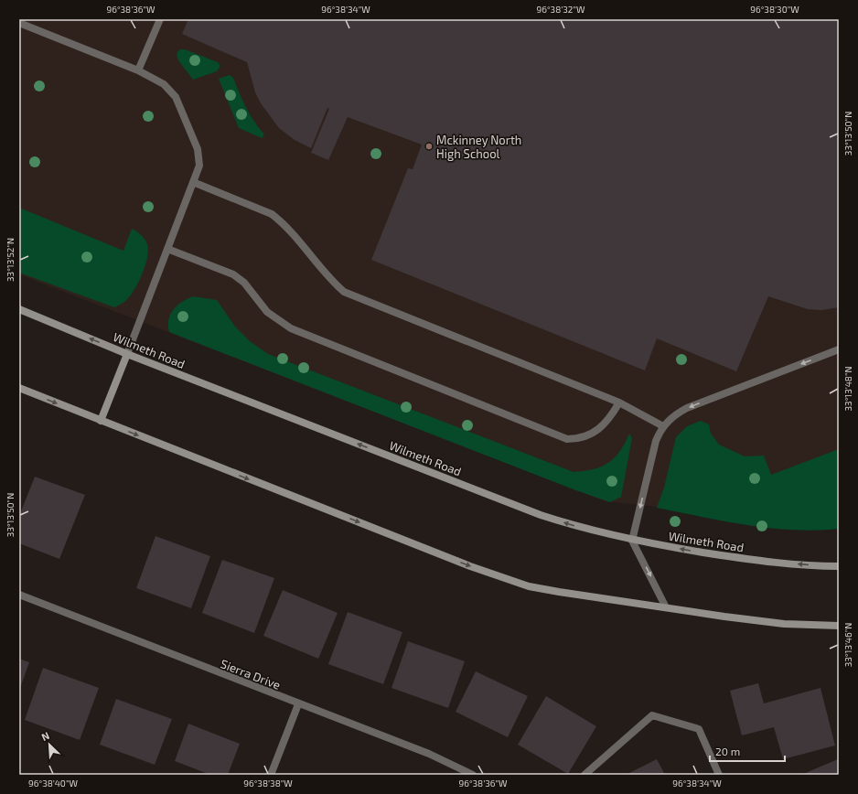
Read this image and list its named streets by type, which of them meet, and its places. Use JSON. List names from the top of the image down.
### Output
{
  "streets": {
    "main road": ["Wilmeth Road"],
    "street": ["Sierra Drive"]
  },
  "places": ["Mckinney North High School"],
  "scale_bar": "20 m",
  "north": "top left",
  "coordinates": [
    "96°38'36\"W",
    "96°38'34\"W",
    "96°38'32\"W",
    "96°38'30\"W",
    "33°13'50\"N",
    "33°13'52\"N",
    "33°13'48\"N",
    "33°13'46\"N",
    "96°38'40\"W",
    "96°38'38\"W"
  ]
}
